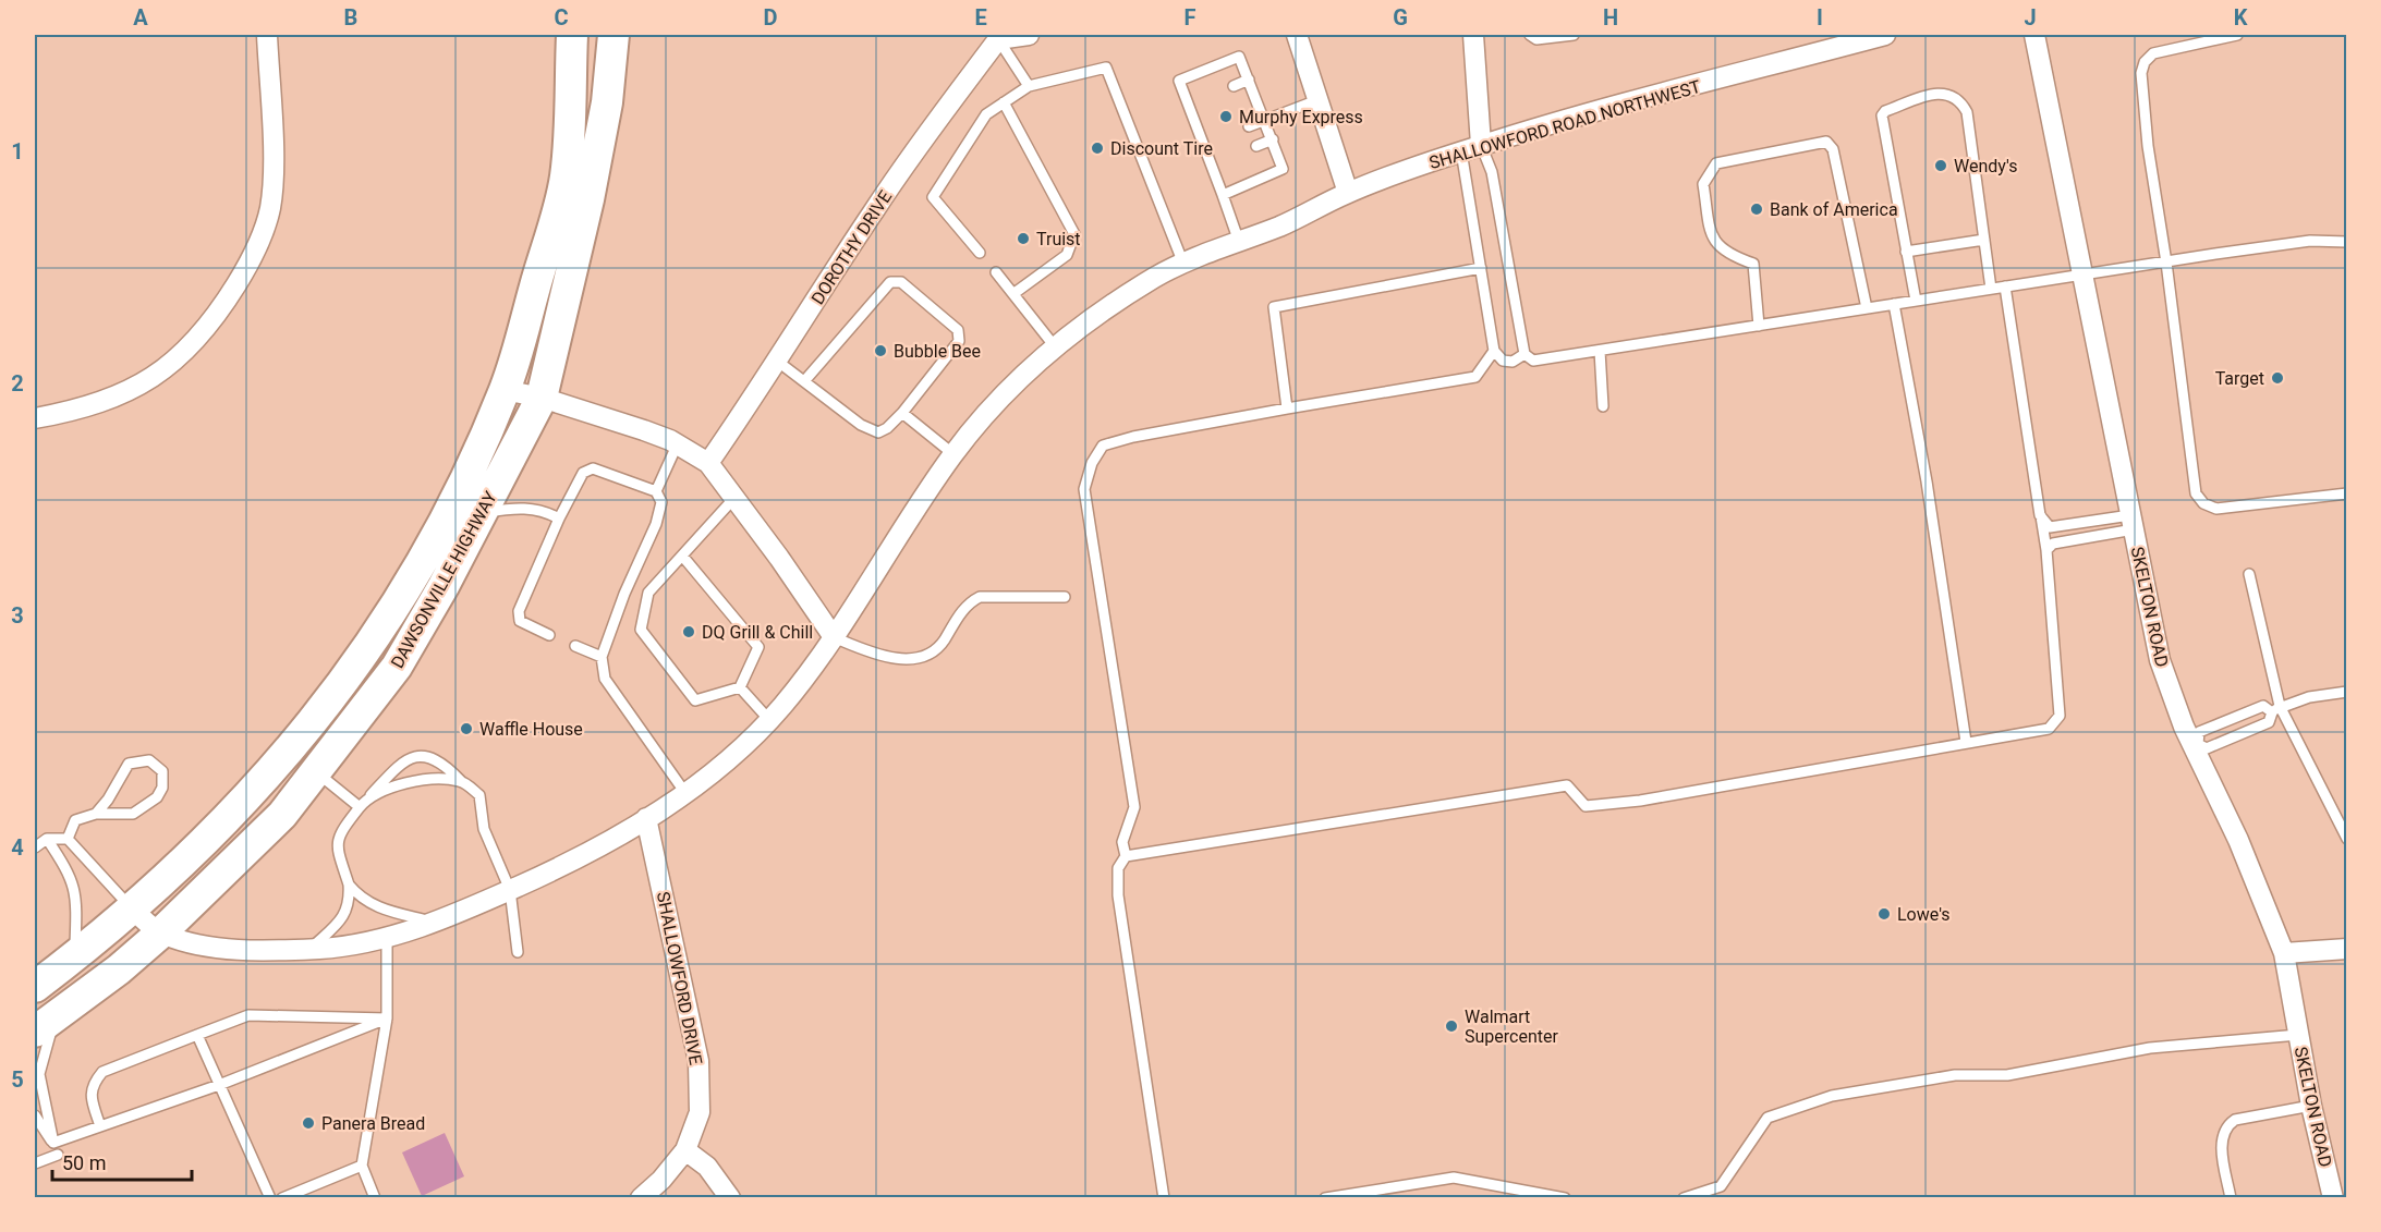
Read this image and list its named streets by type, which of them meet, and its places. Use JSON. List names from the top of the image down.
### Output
{
  "streets": {
    "main road": ["DAWSONVILLE HIGHWAY"],
    "street": [
      "SHALLOWFORD ROAD NORTHWEST",
      "DOROTHY DRIVE",
      "SKELTON ROAD",
      "SHALLOWFORD DRIVE"
    ]
  },
  "crossings": [
    ["SHALLOWFORD ROAD NORTHWEST", "DAWSONVILLE HIGHWAY"],
    ["SHALLOWFORD ROAD NORTHWEST", "SHALLOWFORD DRIVE"]
  ],
  "places": [
    "Murphy Express",
    "Discount Tire",
    "Wendy's",
    "Bank of America",
    "Truist",
    "Bubble Bee",
    "Target",
    "DQ Grill & Chill",
    "Waffle House",
    "Lowe's",
    "Walmart Supercenter",
    "Panera Bread"
  ],
  "scale_bar": "50 m",
  "grid": {
    "columns": [
      "A",
      "B",
      "C",
      "D",
      "E",
      "F",
      "G",
      "H",
      "I",
      "J",
      "K"
    ],
    "rows": [
      "1",
      "2",
      "3",
      "4",
      "5"
    ]
  }
}
